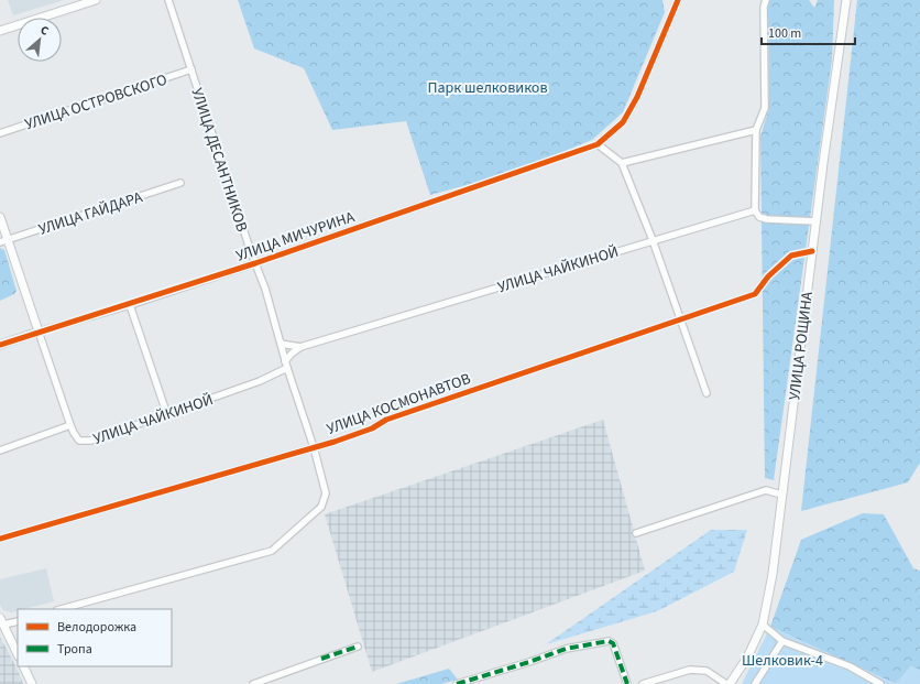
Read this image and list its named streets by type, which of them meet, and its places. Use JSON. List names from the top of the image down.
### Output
{
  "streets": {
    "street": [
      "УЛИЦА ОСТРОВСКОГО",
      "УЛИЦА ДЕСАНТНИКОВ",
      "УЛИЦА ГАЙДАРА",
      "УЛИЦА МИЧУРИНА",
      "УЛИЦА ЧАЙКИНОЙ",
      "УЛИЦА РОЩИНА",
      "УЛИЦА КОСМОНАВТОВ"
    ]
  },
  "crossings": [
    ["УЛИЦА ОСТРОВСКОГО", "УЛИЦА ДЕСАНТНИКОВ"],
    ["УЛИЦА ДЕСАНТНИКОВ", "УЛИЦА МИЧУРИНА"],
    ["УЛИЦА ДЕСАНТНИКОВ", "УЛИЦА ЧАЙКИНОЙ"],
    ["УЛИЦА РОЩИНА", "УЛИЦА КОСМОНАВТОВ"]
  ],
  "parks": ["Парк шелковиков", "Шелковик-4"],
  "legend": ["Велодорожка", "Тропа"],
  "scale_bar": "100 m",
  "north": "top right"
}
